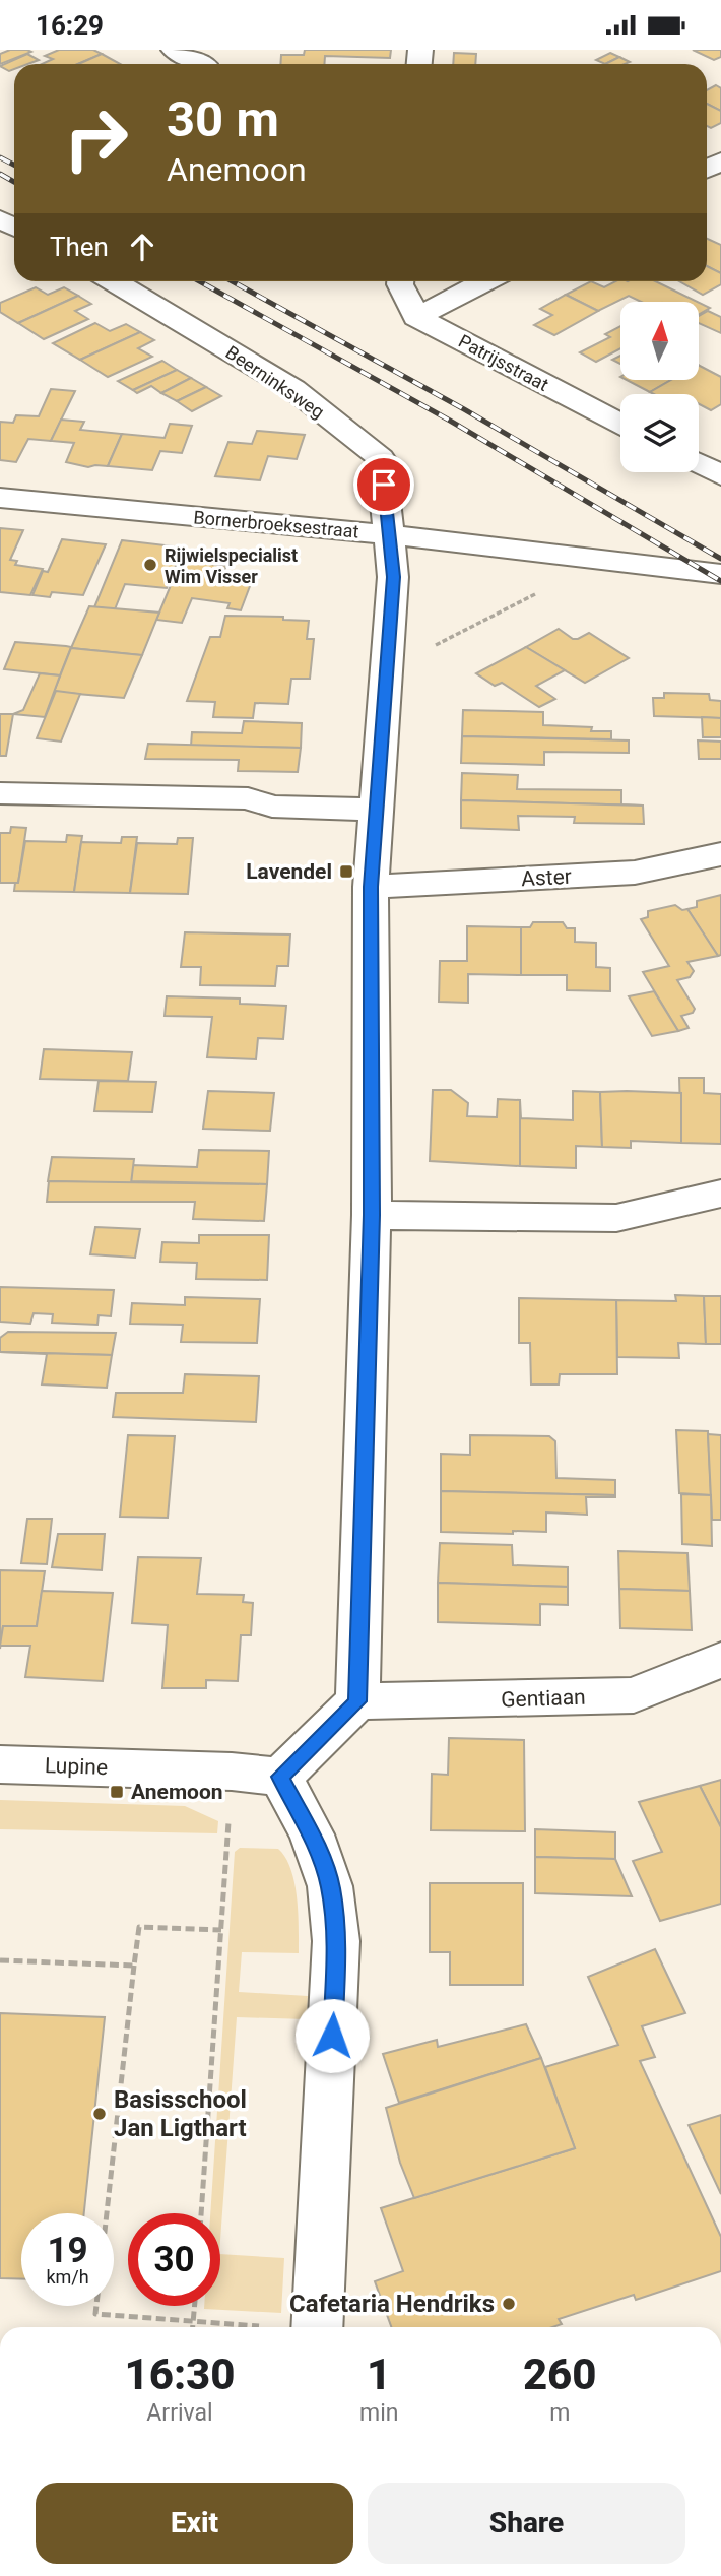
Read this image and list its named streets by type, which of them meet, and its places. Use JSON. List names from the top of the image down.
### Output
{
  "streets": {
    "street": [
      "Patrijsstraat",
      "Beerninksweg",
      "Bornerbroeksestraat",
      "Aster",
      "Gentiaan",
      "Lupine"
    ]
  },
  "crossings": [
    ["Beerninksweg", "Bornerbroeksestraat"]
  ],
  "places": {
    "other": ["Rijwielspecialist Wim Visser", "Basisschool Jan Ligthart", "Cafetaria Hendriks"],
    "transit": ["Lavendel", "Anemoon"]
  },
  "north": "top",
  "page": {
    "status": "16:29",
    "turn": ["30 m", "Anemoon"],
    "then": "Then",
    "speed": "19 km/h",
    "limit": "30",
    "eta": [
      "16:30",
      "Arrival",
      "1",
      "min",
      "260",
      "m"
    ],
    "buttons": ["Exit", "Share"]
  }
}
